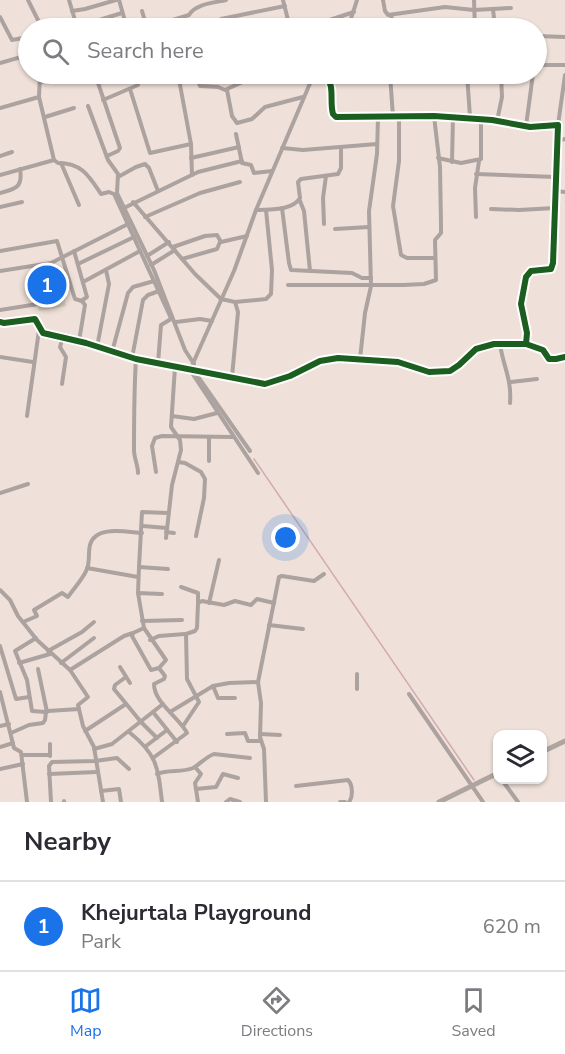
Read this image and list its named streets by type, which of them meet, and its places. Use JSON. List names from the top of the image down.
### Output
{
  "page": {
    "search": "Search here",
    "pins": "1",
    "heading": "Nearby",
    "list": [
      {
        "mark": "1",
        "name": "Khejurtala Playground",
        "note": "Park",
        "value": "620 m"
      }
    ],
    "nav": ["Map", "Directions", "Saved"]
  }
}
